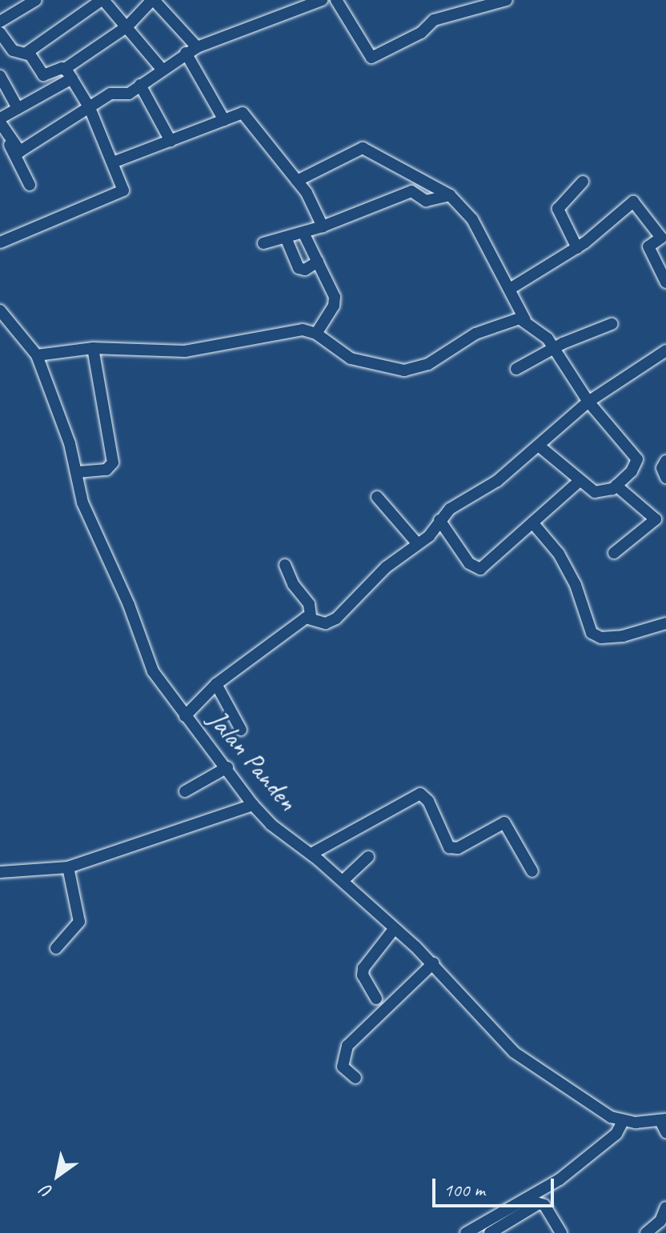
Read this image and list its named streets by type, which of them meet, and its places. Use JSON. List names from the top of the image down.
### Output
{
  "streets": {
    "street": ["Jalan Panden"]
  },
  "scale_bar": "100 m",
  "north": "bottom left"
}
